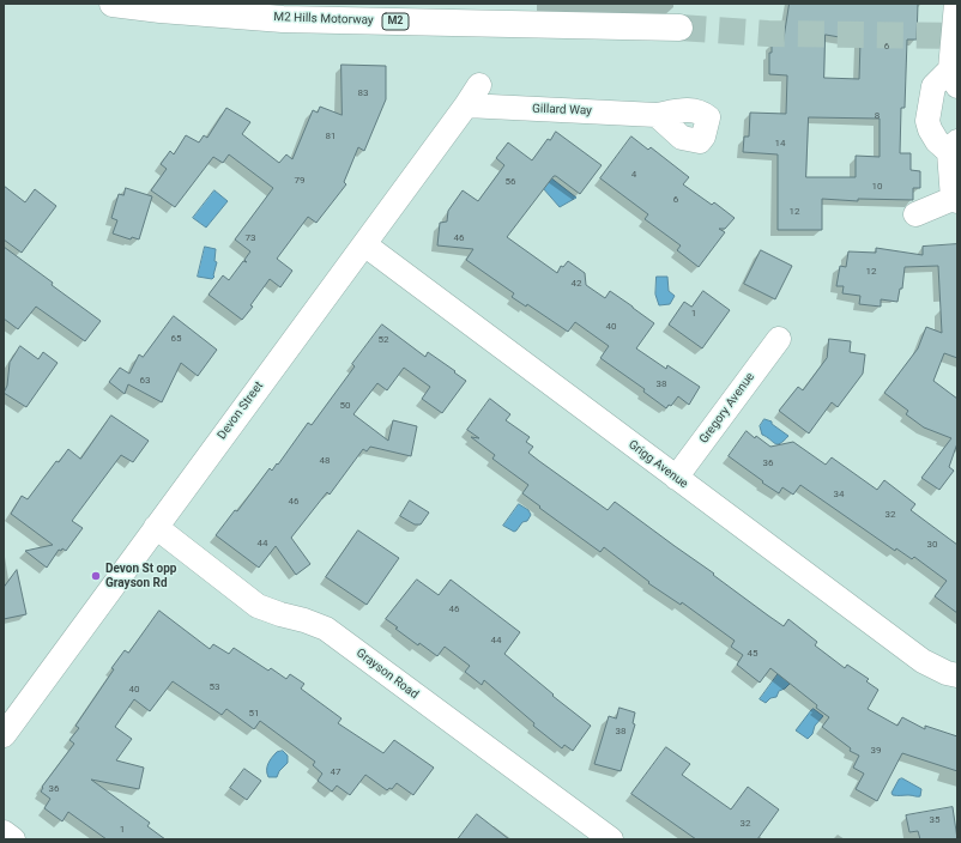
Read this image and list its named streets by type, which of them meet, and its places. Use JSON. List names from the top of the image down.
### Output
{
  "streets": {
    "highway": ["M2 Hills Motorway", "M2"],
    "street": [
      "Gillard Way",
      "Gregory Avenue",
      "Devon Street",
      "Grigg Avenue",
      "Grayson Road"
    ]
  },
  "crossings": [
    ["Gillard Way", "Devon Street"],
    ["Gregory Avenue", "Grigg Avenue"],
    ["Devon Street", "Grigg Avenue"],
    ["Devon Street", "Grayson Road"]
  ],
  "places": ["Devon St opp Grayson Rd"],
  "house_numbers": [
    "6",
    "83",
    "8",
    "81",
    "14",
    "4",
    "79",
    "56",
    "10",
    "6",
    "12",
    "73",
    "46",
    "12",
    "42",
    "1",
    "40",
    "65",
    "52",
    "63",
    "38",
    "50",
    "48",
    "36",
    "34",
    "46",
    "32",
    "44",
    "30",
    "46",
    "44",
    "45",
    "53",
    "40",
    "51",
    "38",
    "39",
    "47",
    "36",
    "35",
    "32",
    "1"
  ]
}
